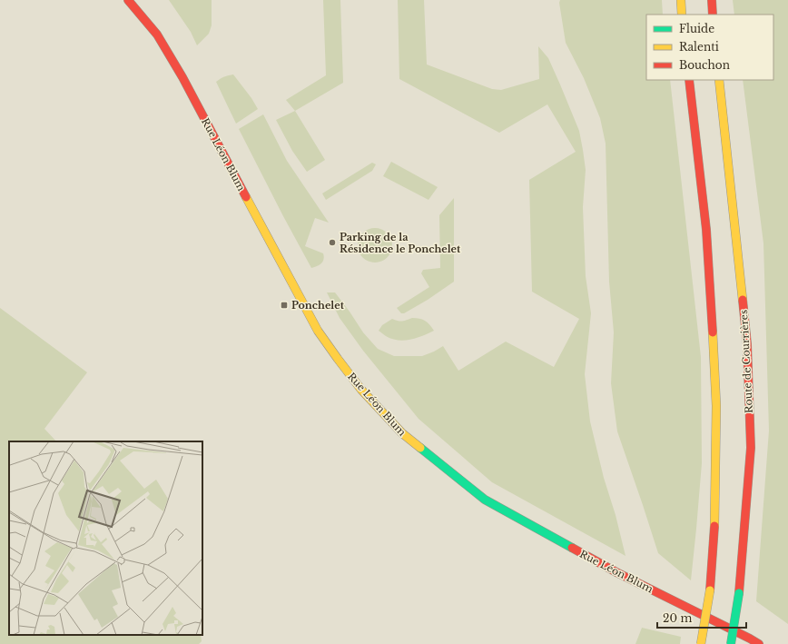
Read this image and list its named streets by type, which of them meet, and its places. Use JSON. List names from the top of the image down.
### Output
{
  "streets": {
    "main road": ["Rue Léon Blum", "Route de Courrières"]
  },
  "places": {
    "other": ["Parking de la Résidence le Ponchelet"],
    "transit": ["Ponchelet"]
  },
  "legend": ["Fluide", "Ralenti", "Bouchon"],
  "scale_bar": "20 m"
}
